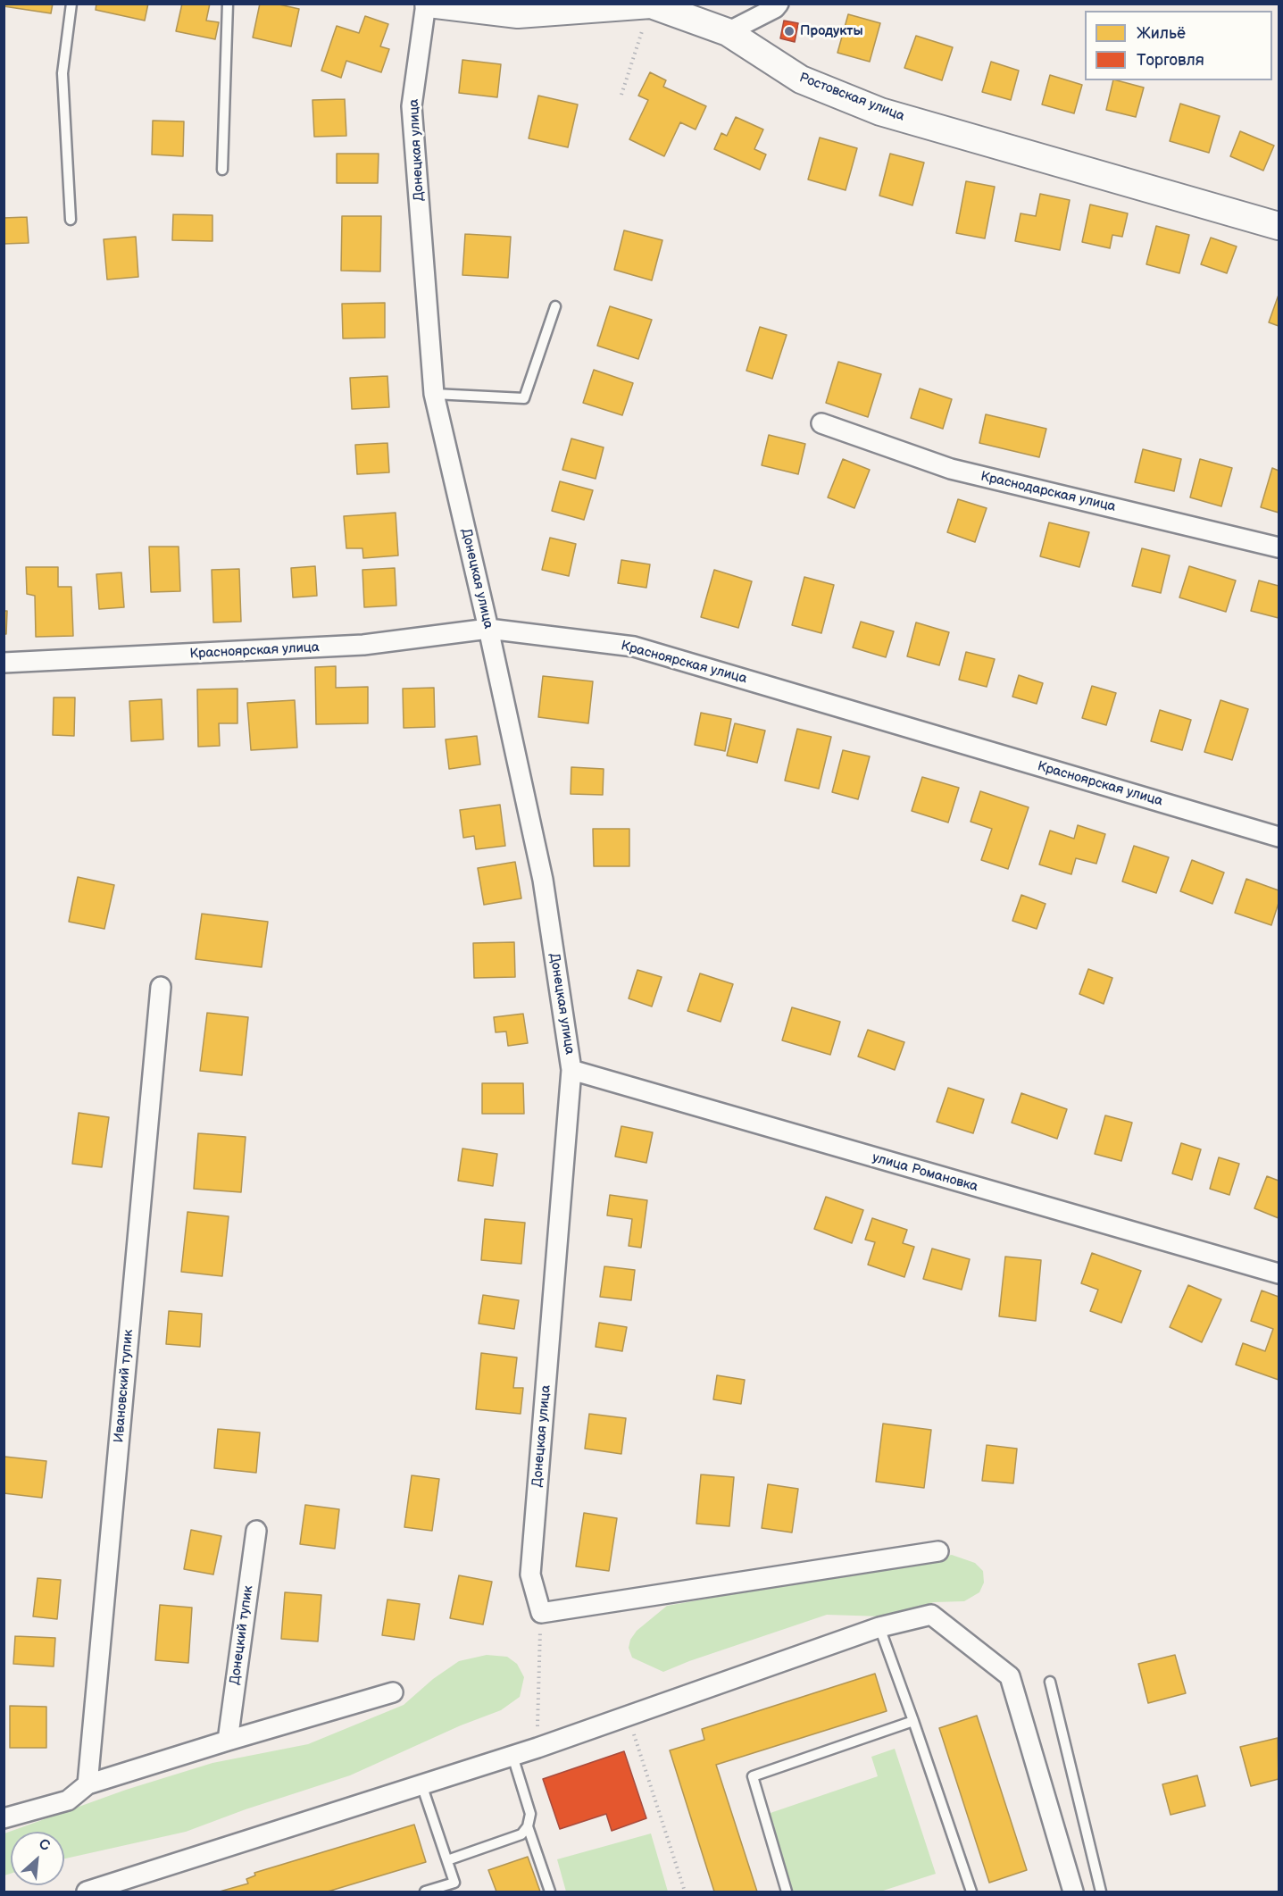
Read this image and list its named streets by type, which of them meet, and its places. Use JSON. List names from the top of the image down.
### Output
{
  "streets": {
    "street": [
      "Ростовская улица",
      "Донецкая улица",
      "Краснодарская улица",
      "Красноярская улица",
      "улица Романовка",
      "Ивановский тупик",
      "Донецкий тупик"
    ]
  },
  "crossings": [
    ["Ростовская улица", "Донецкая улица"],
    ["Донецкая улица", "Красноярская улица"],
    ["Донецкая улица", "улица Романовка"]
  ],
  "places": ["Продукты"],
  "legend": ["Жильё", "Торговля"],
  "north": "top right"
}
